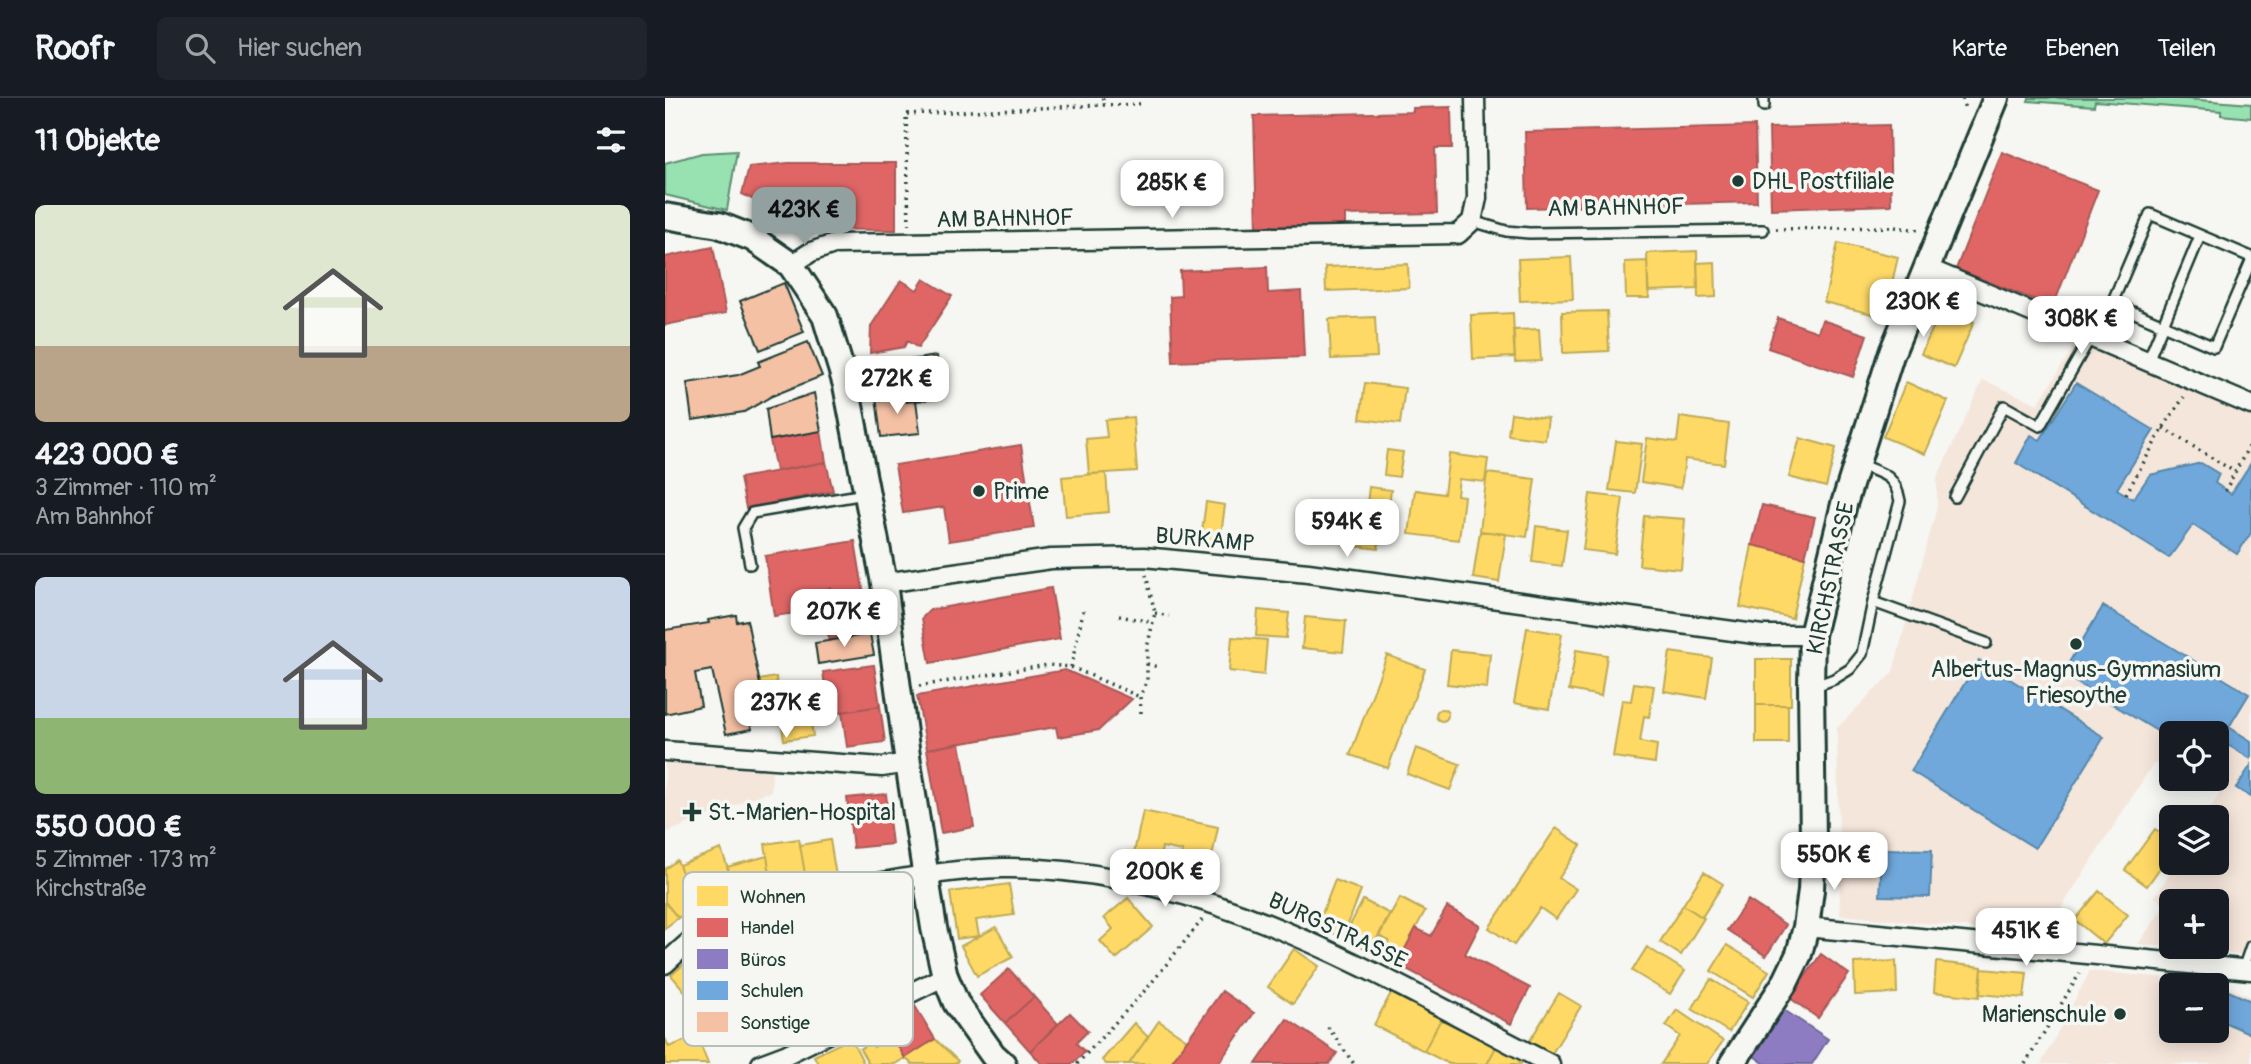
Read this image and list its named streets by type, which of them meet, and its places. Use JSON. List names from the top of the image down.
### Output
{
  "streets": {
    "street": [
      "AM BAHNHOF",
      "BURKAMP",
      "KIRCHSTRASSE",
      "BURGSTRASSE"
    ]
  },
  "crossings": [
    ["BURKAMP", "KIRCHSTRASSE"]
  ],
  "places": {
    "other": [
      "DHL Postfiliale",
      "Prime",
      "Albertus-Magnus-Gymnasium Friesoythe",
      "Marienschule"
    ],
    "health": ["St.-Marien-Hospital"]
  },
  "legend": [
    "Wohnen",
    "Handel",
    "Büros",
    "Schulen",
    "Sonstige"
  ],
  "page": {
    "header": "Roofr",
    "search": "Hier suchen",
    "nav": ["Karte", "Ebenen", "Teilen"],
    "heading": "11 Objekte",
    "price": [
      "285K €",
      "423K €",
      "230K €",
      "308K €",
      "272K €",
      "594K €",
      "207K €",
      "237K €",
      "550K €",
      "200K €",
      "451K €"
    ],
    "list": [
      {
        "name": "423 000 €",
        "note": "3 Zimmer · 110 m² · Am Bahnhof"
      },
      {
        "name": "550 000 €",
        "note": "5 Zimmer · 173 m² · Kirchstraße"
      }
    ],
    "map_buttons": ["+", "−"]
  }
}
